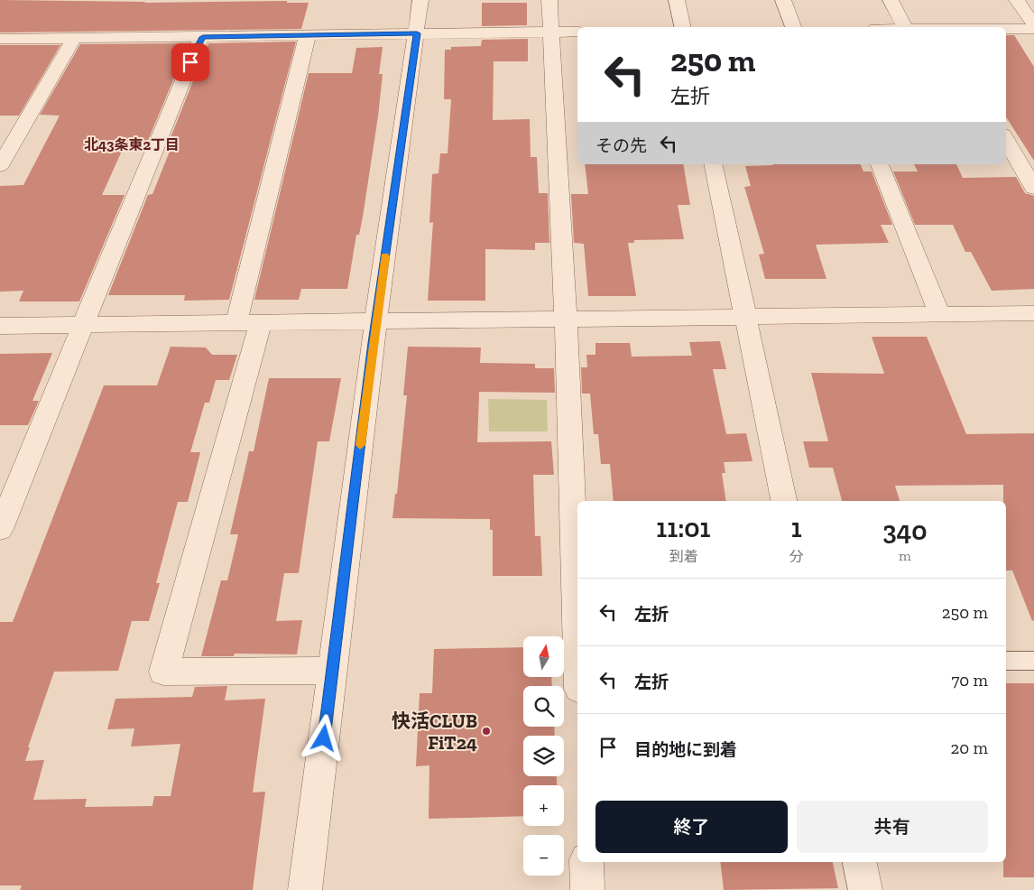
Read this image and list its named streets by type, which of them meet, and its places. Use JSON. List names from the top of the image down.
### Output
{
  "districts": ["北43条東2丁目"],
  "places": ["快活CLUB FiT24"],
  "north": "top",
  "page": {
    "turn": ["250 m", "左折"],
    "then": "その先",
    "eta": [
      "11:01",
      "到着",
      "1",
      "分",
      "340",
      "m"
    ],
    "list": [
      {
        "name": "左折",
        "value": "250 m"
      },
      {
        "name": "左折",
        "value": "70 m"
      },
      {
        "name": "目的地に到着",
        "value": "20 m"
      }
    ],
    "map_buttons": ["+", "−"],
    "buttons": ["終了", "共有"]
  }
}
